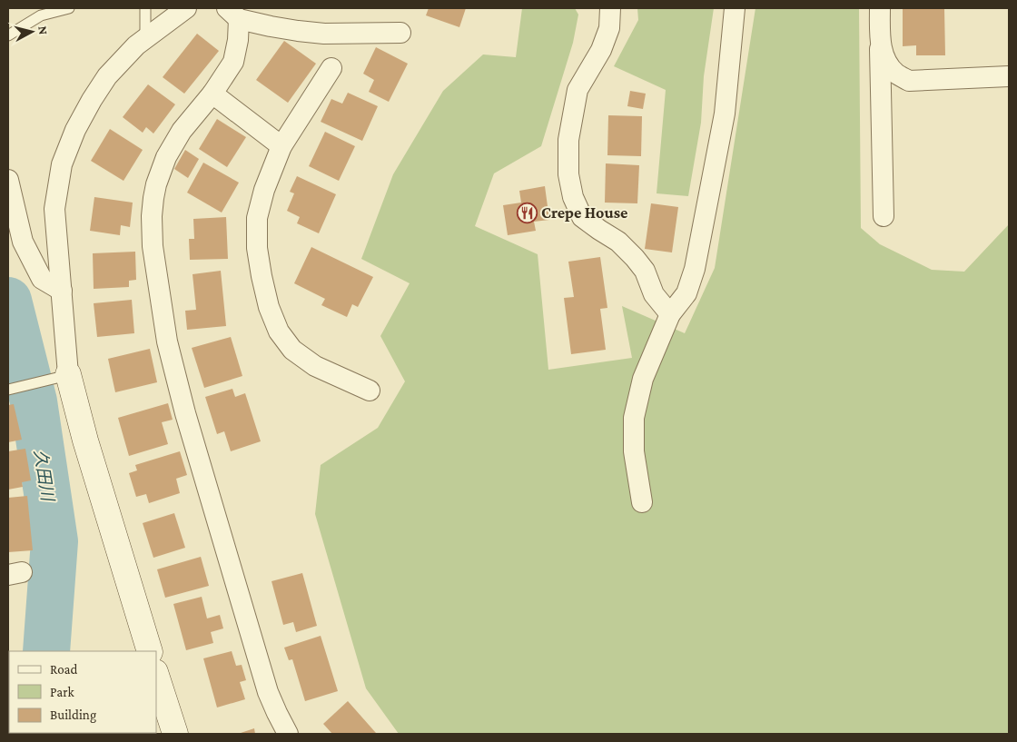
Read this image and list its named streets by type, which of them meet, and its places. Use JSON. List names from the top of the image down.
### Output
{
  "water": ["久田川"],
  "places": {
    "restaurant": ["Crepe House"]
  },
  "legend": ["Road", "Park", "Building"],
  "north": "right"
}
